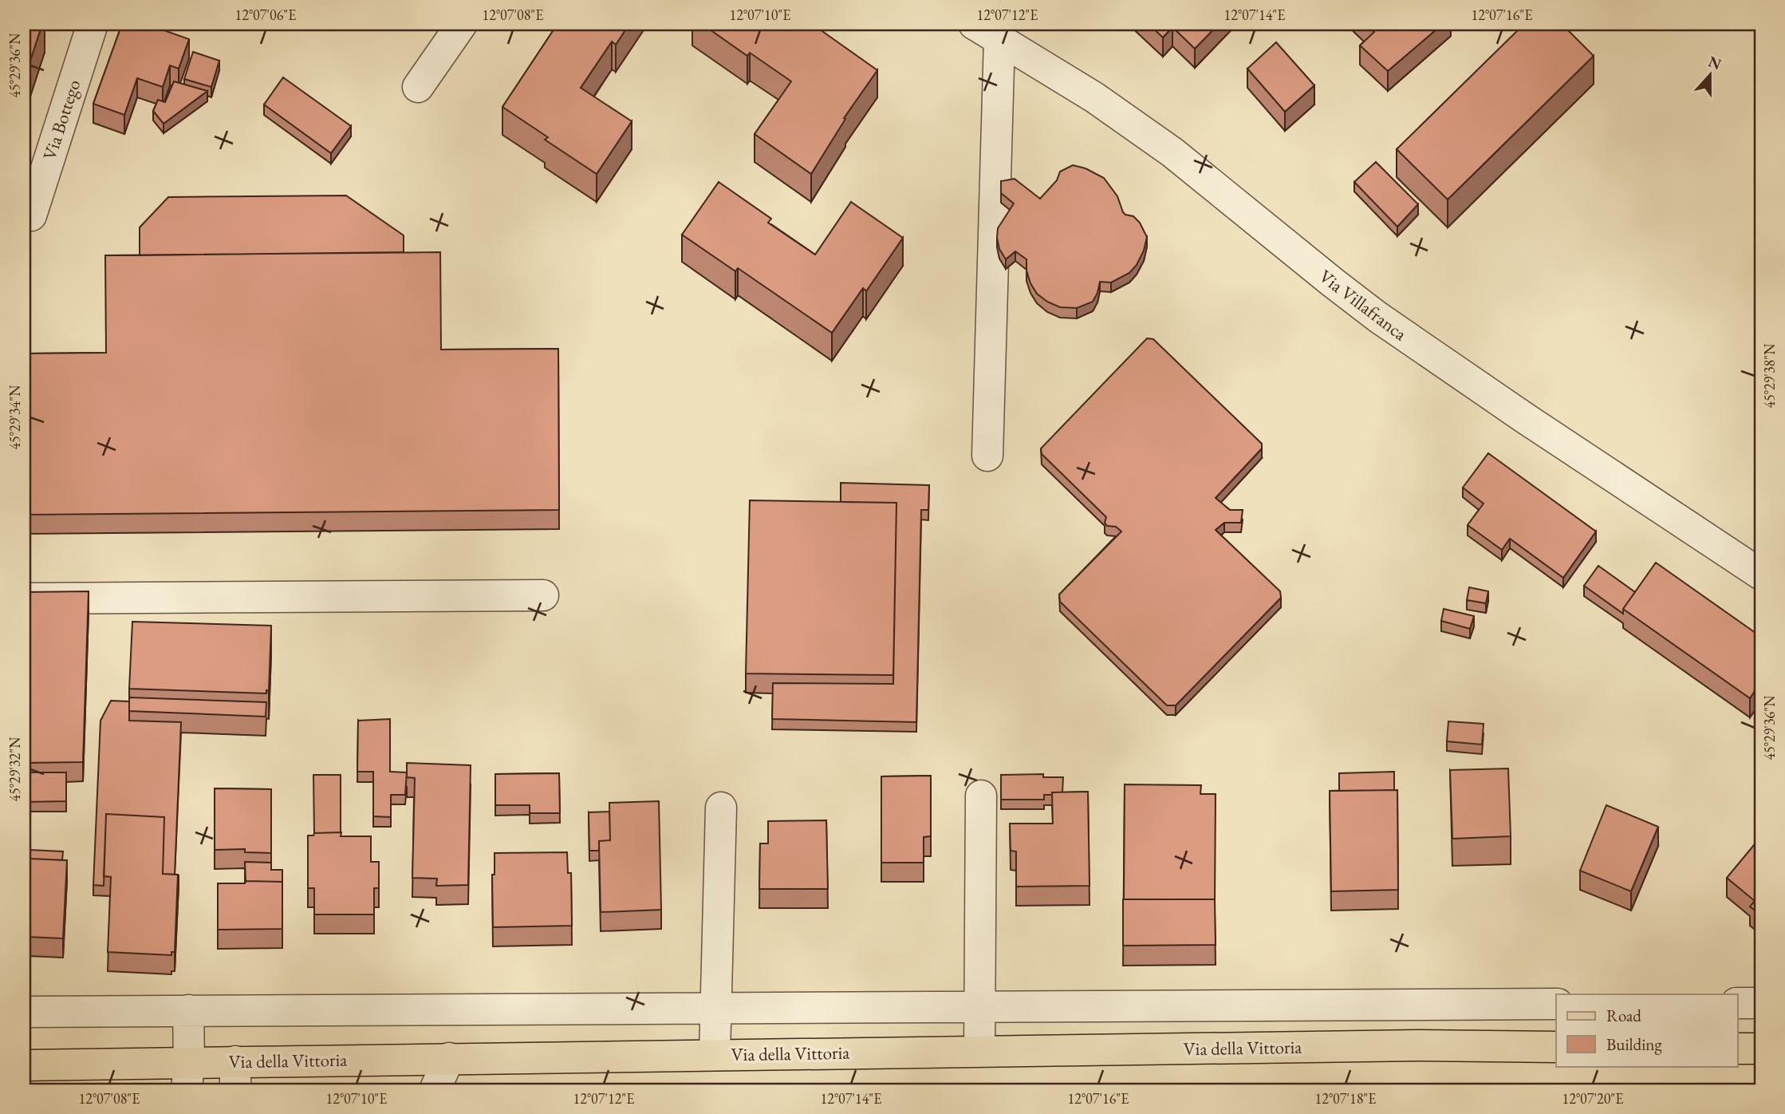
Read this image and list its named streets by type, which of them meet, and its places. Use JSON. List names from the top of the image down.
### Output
{
  "streets": {
    "main road": ["Via della Vittoria"],
    "street": ["Via Bottego", "Via Villafranca"]
  },
  "legend": ["Road", "Building"],
  "north": "top",
  "coordinates": [
    "12°07'06\"E",
    "12°07'08\"E",
    "12°07'10\"E",
    "12°07'12\"E",
    "12°07'14\"E",
    "12°07'16\"E",
    "45°29'36\"N",
    "45°29'38\"N",
    "45°29'34\"N",
    "45°29'32\"N",
    "12°07'18\"E",
    "12°07'20\"E"
  ]
}
